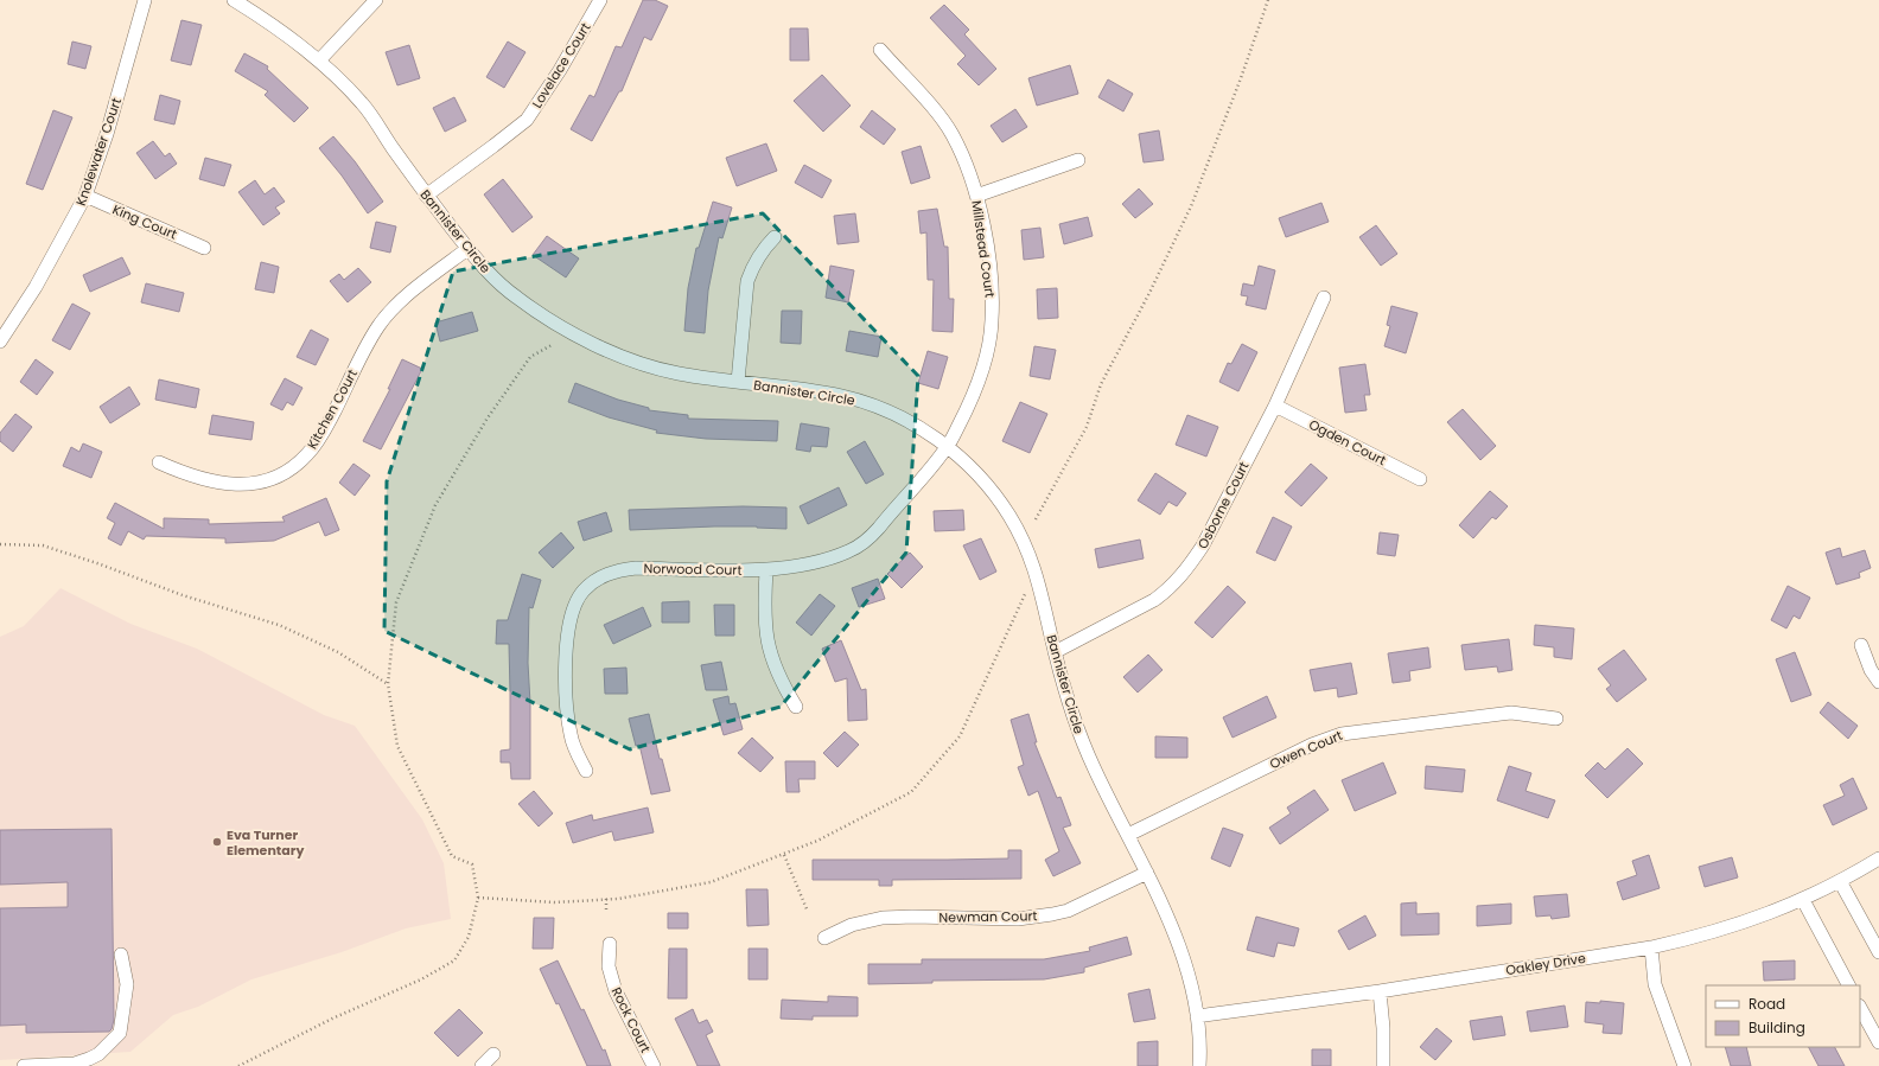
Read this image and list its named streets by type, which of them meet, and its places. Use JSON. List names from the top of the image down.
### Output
{
  "streets": {
    "street": [
      "Lovelace Court",
      "Knolewater Court",
      "King Court",
      "Bannister Circle",
      "Millstead Court",
      "Kitchen Court",
      "Ogden Court",
      "Osborne Court",
      "Norwood Court",
      "Owen Court",
      "Newman Court",
      "Oakley Drive",
      "Rock Court"
    ]
  },
  "crossings": [
    ["Lovelace Court", "Bannister Circle"],
    ["Knolewater Court", "King Court"],
    ["Bannister Circle", "Millstead Court"],
    ["Bannister Circle", "Kitchen Court"],
    ["Bannister Circle", "Osborne Court"],
    ["Bannister Circle", "Norwood Court"],
    ["Bannister Circle", "Owen Court"],
    ["Bannister Circle", "Newman Court"],
    ["Bannister Circle", "Oakley Drive"],
    ["Millstead Court", "Norwood Court"],
    ["Ogden Court", "Osborne Court"]
  ],
  "places": ["Eva Turner Elementary"],
  "legend": ["Road", "Building"]
}
